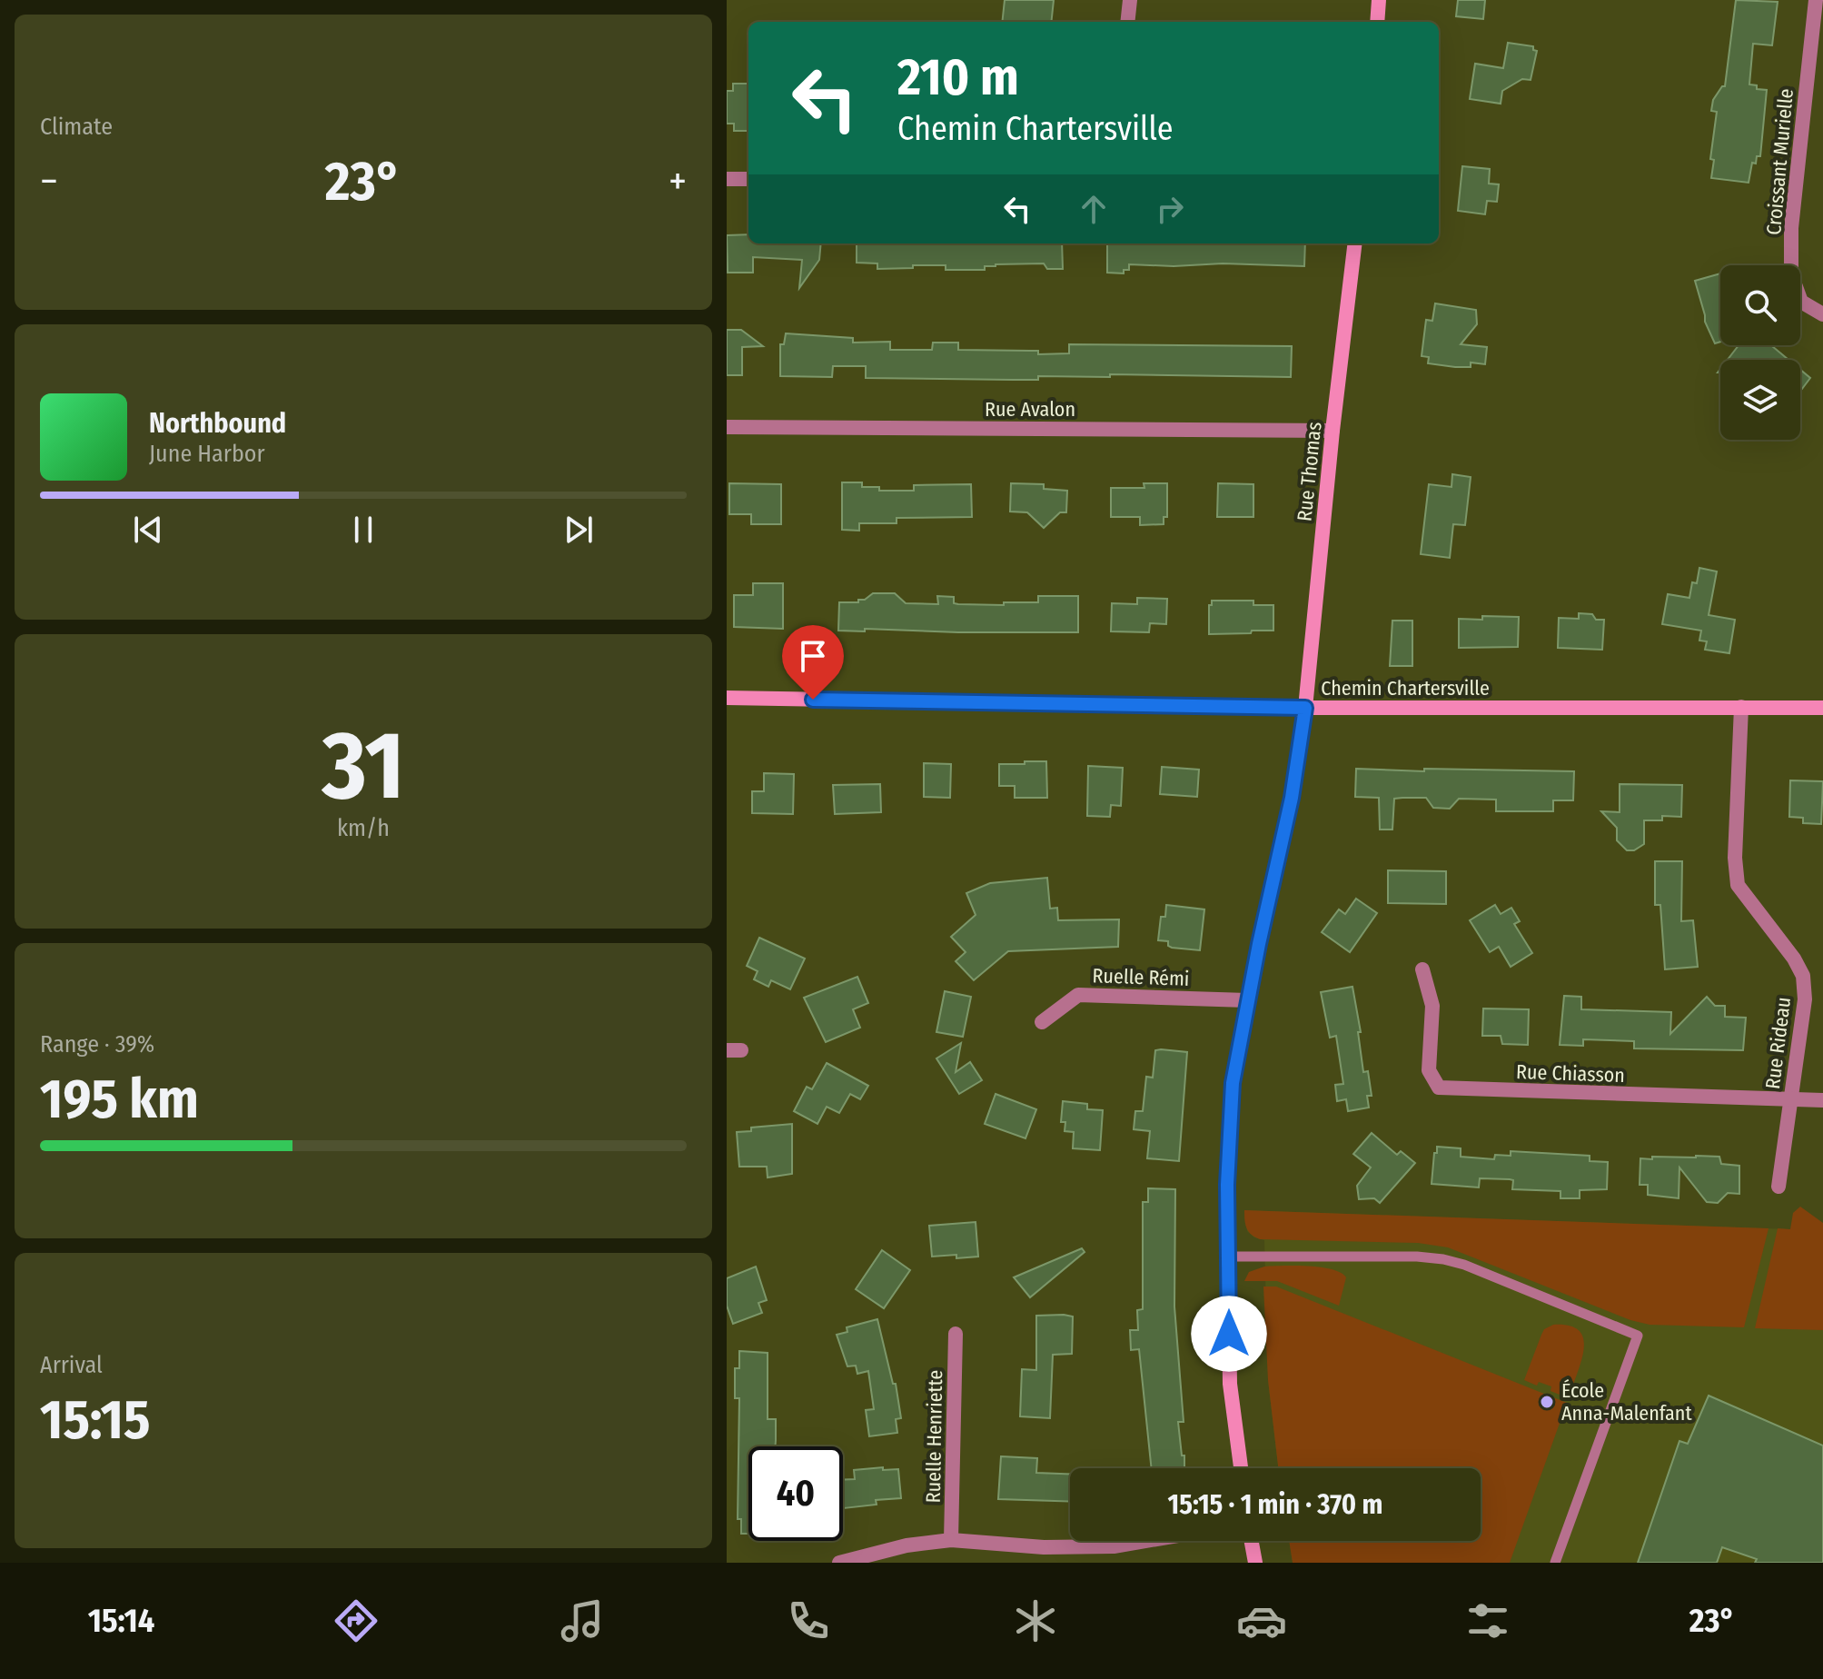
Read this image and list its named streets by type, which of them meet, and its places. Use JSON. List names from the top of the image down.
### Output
{
  "streets": {
    "street": [
      "Croissant Murielle",
      "Rue Avalon",
      "Rue Thomas",
      "Chemin Chartersville",
      "Ruelle Rémi",
      "Rue Rideau",
      "Rue Chiasson",
      "Ruelle Henriette"
    ]
  },
  "crossings": [
    ["Rue Avalon", "Rue Thomas"],
    ["Rue Thomas", "Chemin Chartersville"],
    ["Rue Thomas", "Ruelle Rémi"],
    ["Chemin Chartersville", "Rue Rideau"],
    ["Rue Rideau", "Rue Chiasson"]
  ],
  "places": ["École Anna-Malenfant"],
  "page": {
    "tile": [
      "Climate",
      ["31", "km/h"],
      ["Range · 39%", "195 km"],
      ["Arrival", "15:15"]
    ],
    "turn": ["210 m", "Chemin Chartersville"],
    "heat": ["−", "23°", "+"],
    "song": ["Northbound", "June Harbor"],
    "limit": "40",
    "trip": "15:15 · 1 min · 370 m",
    "tabs": ["15:14", "23°"]
  }
}
